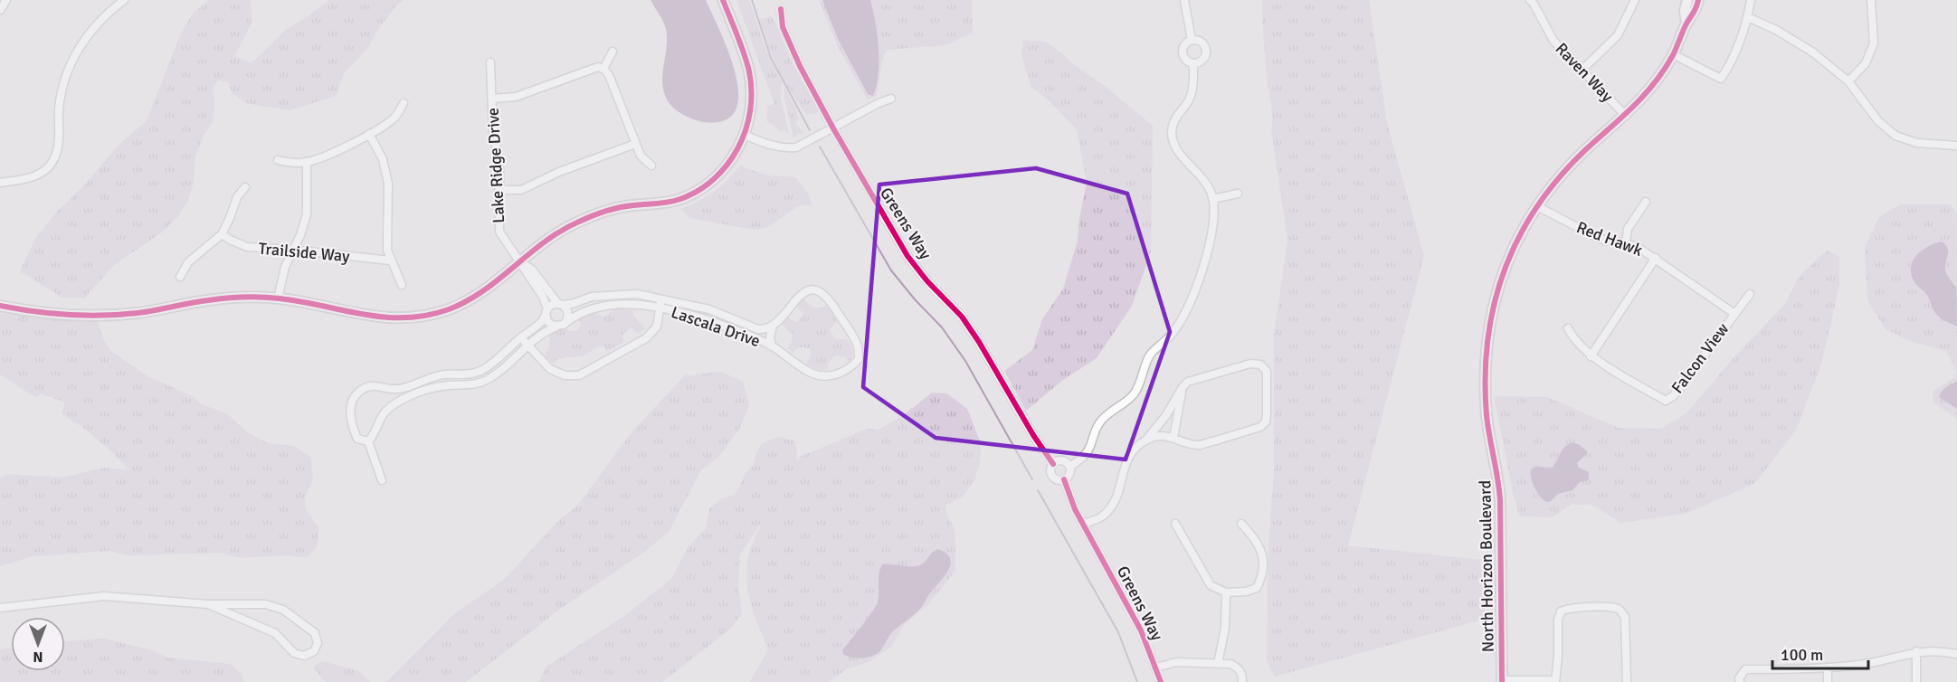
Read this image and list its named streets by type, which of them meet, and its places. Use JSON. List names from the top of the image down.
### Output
{
  "streets": {
    "street": [
      "Raven Way",
      "Lake Ridge Drive",
      "Greens Way",
      "Red Hawk",
      "Trailside Way",
      "Lascala Drive",
      "Falcon View",
      "North Horizon Boulevard"
    ]
  },
  "crossings": [
    ["Raven Way", "North Horizon Boulevard"],
    ["Red Hawk", "Falcon View"],
    ["Red Hawk", "North Horizon Boulevard"]
  ],
  "scale_bar": "100 m",
  "north": "bottom"
}
